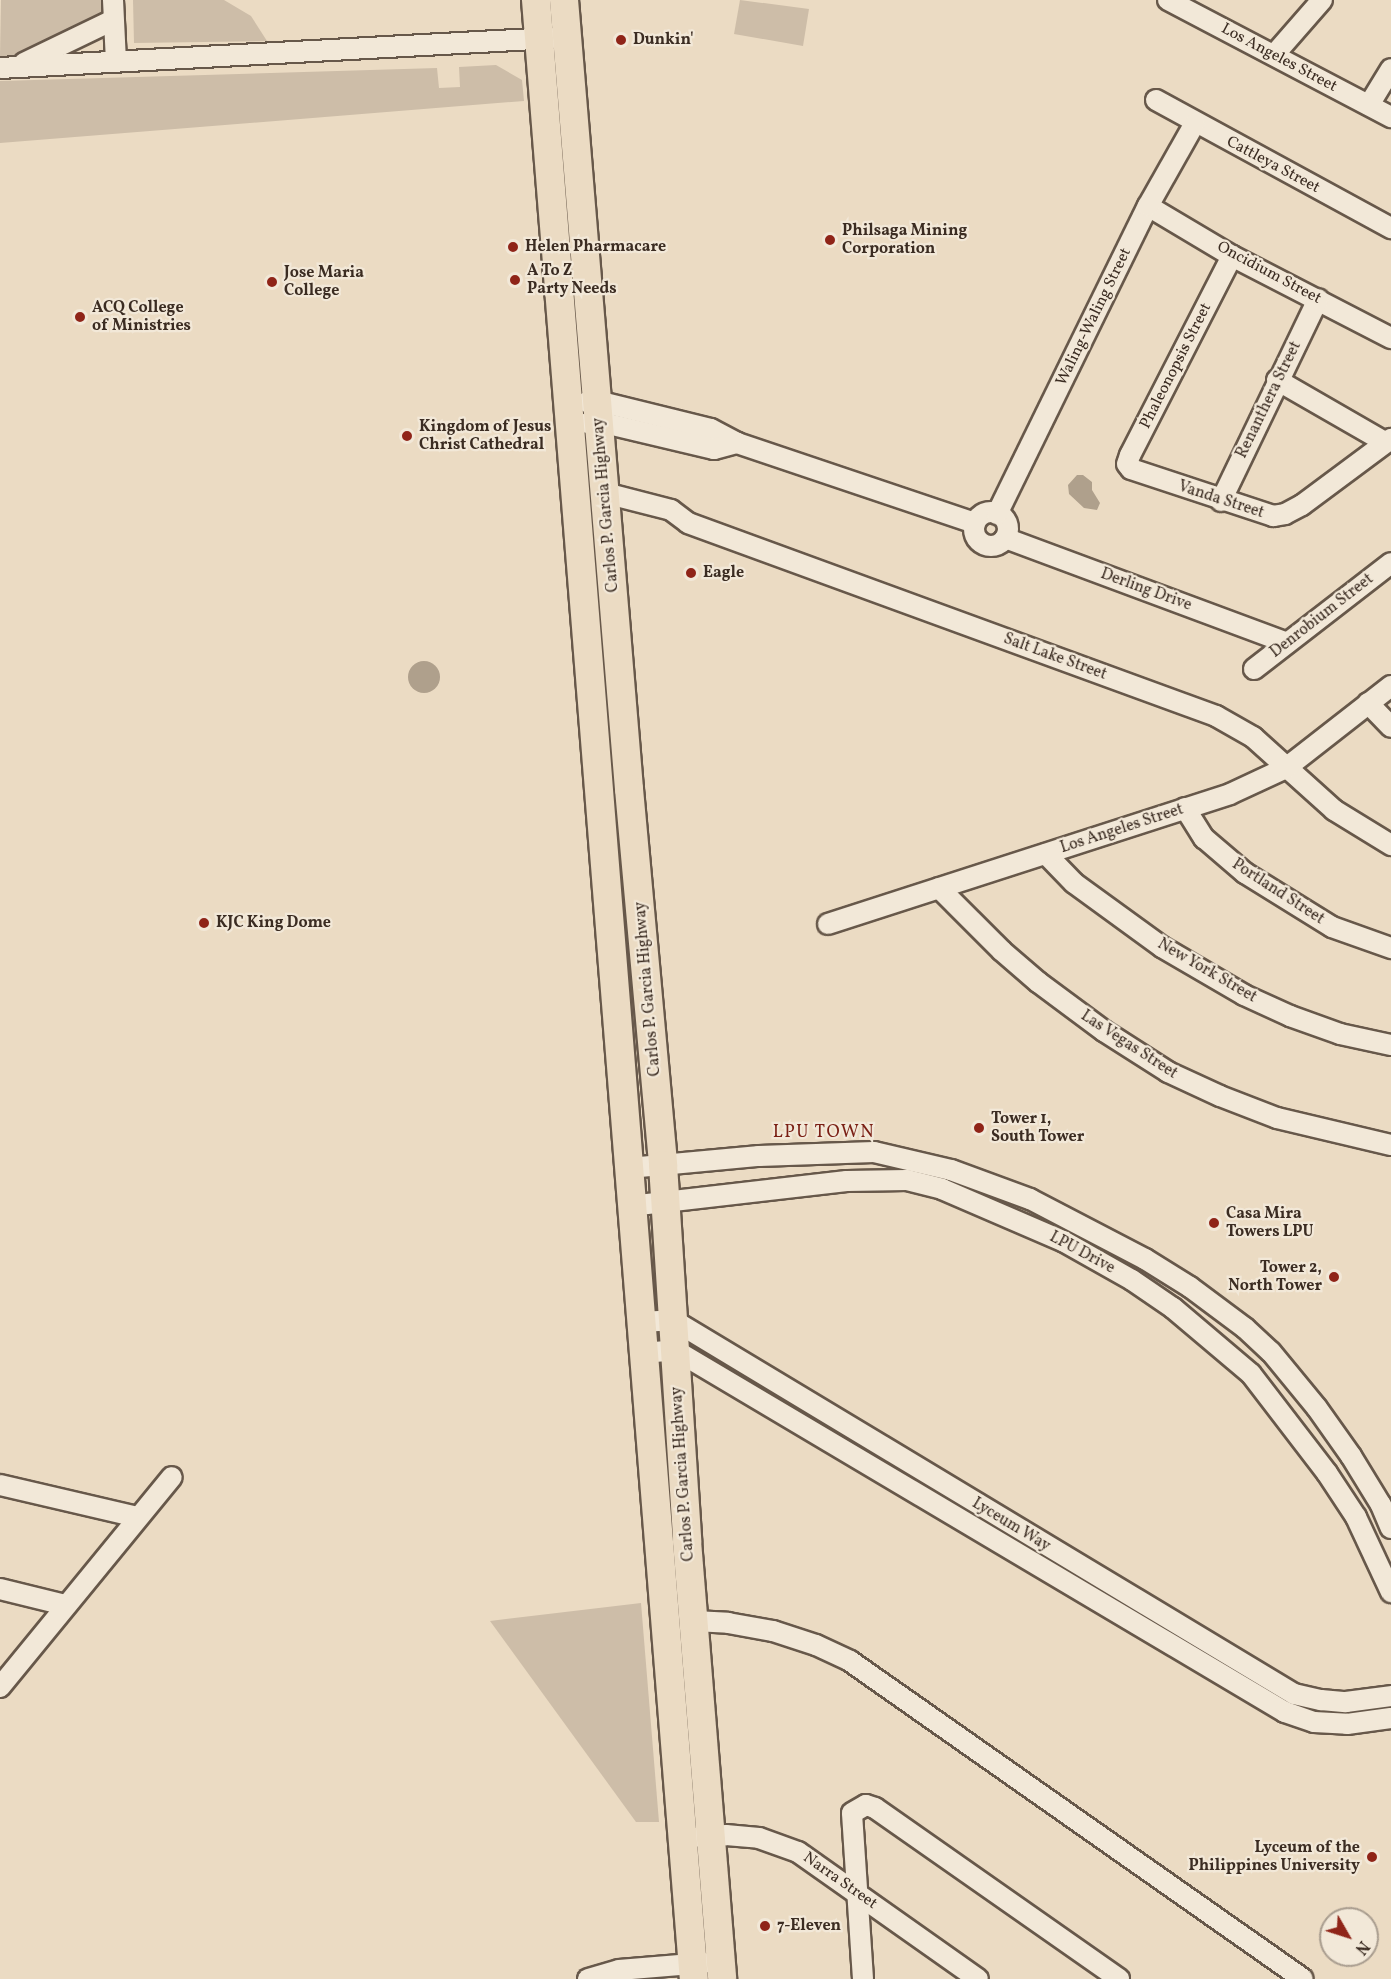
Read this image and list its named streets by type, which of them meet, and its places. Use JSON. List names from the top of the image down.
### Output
{
  "streets": {
    "highway": ["Carlos P. Garcia Highway"],
    "street": [
      "Los Angeles Street",
      "Cattleya Street",
      "Oncidium Street",
      "Waling-Waling Street",
      "Phaleonopsis Street",
      "Renanthera Street",
      "Vanda Street",
      "Derling Drive",
      "Denrobium Street",
      "Salt Lake Street",
      "Portland Street",
      "New York Street",
      "Las Vegas Street",
      "LPU Drive",
      "Lyceum Way",
      "Narra Street"
    ]
  },
  "crossings": [
    ["Los Angeles Street", "Salt Lake Street"],
    ["Los Angeles Street", "Portland Street"],
    ["Los Angeles Street", "New York Street"],
    ["Los Angeles Street", "Las Vegas Street"],
    ["Cattleya Street", "Waling-Waling Street"],
    ["Oncidium Street", "Waling-Waling Street"],
    ["Oncidium Street", "Phaleonopsis Street"],
    ["Oncidium Street", "Renanthera Street"],
    ["Waling-Waling Street", "Derling Drive"],
    ["Phaleonopsis Street", "Vanda Street"],
    ["Renanthera Street", "Vanda Street"],
    ["Carlos P. Garcia Highway", "Salt Lake Street"],
    ["Carlos P. Garcia Highway", "LPU Drive"],
    ["Carlos P. Garcia Highway", "Lyceum Way"],
    ["Carlos P. Garcia Highway", "Narra Street"],
    ["Derling Drive", "Denrobium Street"]
  ],
  "districts": ["LPU TOWN"],
  "places": [
    "Dunkin'",
    "Philsaga Mining Corporation",
    "Helen Pharmacare",
    "A To Z Party Needs",
    "Jose Maria College",
    "ACQ College of Ministries",
    "Kingdom of Jesus Christ Cathedral",
    "Eagle",
    "KJC King Dome",
    "Tower 1, South Tower",
    "Casa Mira Towers LPU",
    "Tower 2, North Tower",
    "Lyceum of the Philippines University",
    "7-Eleven"
  ],
  "north": "bottom right"
}
